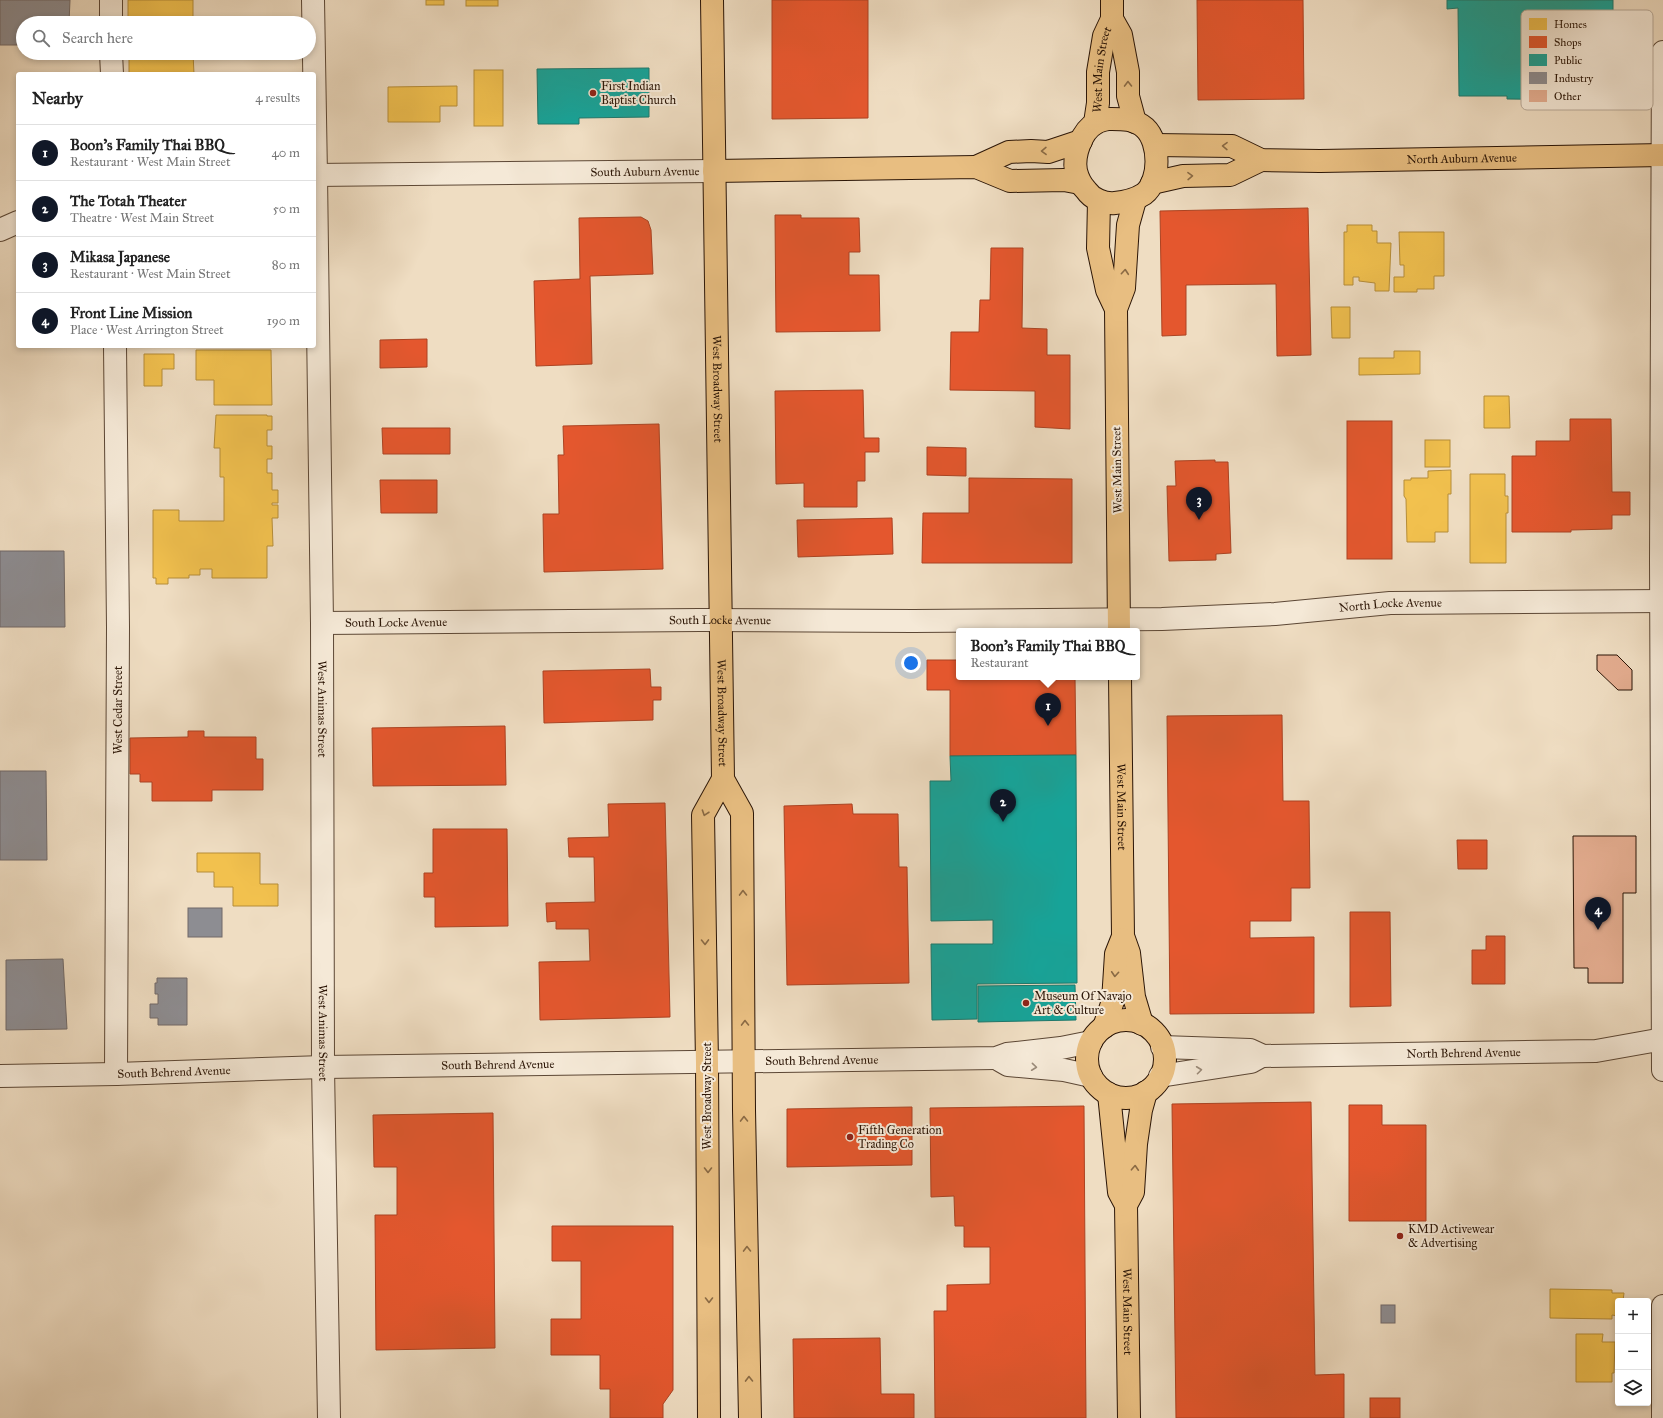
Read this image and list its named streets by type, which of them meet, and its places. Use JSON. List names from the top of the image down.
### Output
{
  "streets": {
    "main road": [
      "West Main Street",
      "North Auburn Avenue",
      "South Auburn Avenue",
      "West Broadway Street"
    ],
    "street": [
      "North Locke Avenue",
      "South Locke Avenue",
      "West Animas Street",
      "West Cedar Street",
      "North Behrend Avenue",
      "South Behrend Avenue"
    ]
  },
  "crossings": [
    ["West Main Street", "North Auburn Avenue"],
    ["West Main Street", "South Auburn Avenue"],
    ["West Main Street", "North Locke Avenue"],
    ["West Main Street", "South Locke Avenue"],
    ["West Main Street", "North Behrend Avenue"],
    ["West Main Street", "South Behrend Avenue"],
    ["North Auburn Avenue", "South Auburn Avenue"],
    ["South Auburn Avenue", "West Broadway Street"],
    ["West Broadway Street", "South Locke Avenue"],
    ["West Broadway Street", "South Behrend Avenue"],
    ["North Locke Avenue", "South Locke Avenue"],
    ["South Locke Avenue", "West Animas Street"],
    ["West Animas Street", "South Behrend Avenue"],
    ["West Cedar Street", "South Behrend Avenue"],
    ["North Behrend Avenue", "South Behrend Avenue"]
  ],
  "places": [
    "First Indian Baptist Church",
    "Museum Of Navajo Art & Culture",
    "Fifth Generation Trading Co",
    "KMD Activewear & Advertising"
  ],
  "legend": [
    "Homes",
    "Shops",
    "Public",
    "Industry",
    "Other"
  ],
  "page": {
    "search": "Search here",
    "heading": ["Nearby", "4 results"],
    "list": [
      {
        "mark": "1",
        "name": "Boon's Family Thai BBQ",
        "note": "Restaurant · West Main Street",
        "value": "40 m"
      },
      {
        "mark": "2",
        "name": "The Totah Theater",
        "note": "Theatre · West Main Street",
        "value": "50 m"
      },
      {
        "mark": "3",
        "name": "Mikasa Japanese",
        "note": "Restaurant · West Main Street",
        "value": "80 m"
      },
      {
        "mark": "4",
        "name": "Front Line Mission",
        "note": "Place · West Arrington Street",
        "value": "190 m"
      }
    ],
    "pins": [
      "3",
      "1",
      "2",
      "4"
    ],
    "popup": ["Boon's Family Thai BBQ", "Restaurant"],
    "map_buttons": ["+", "−"]
  }
}
